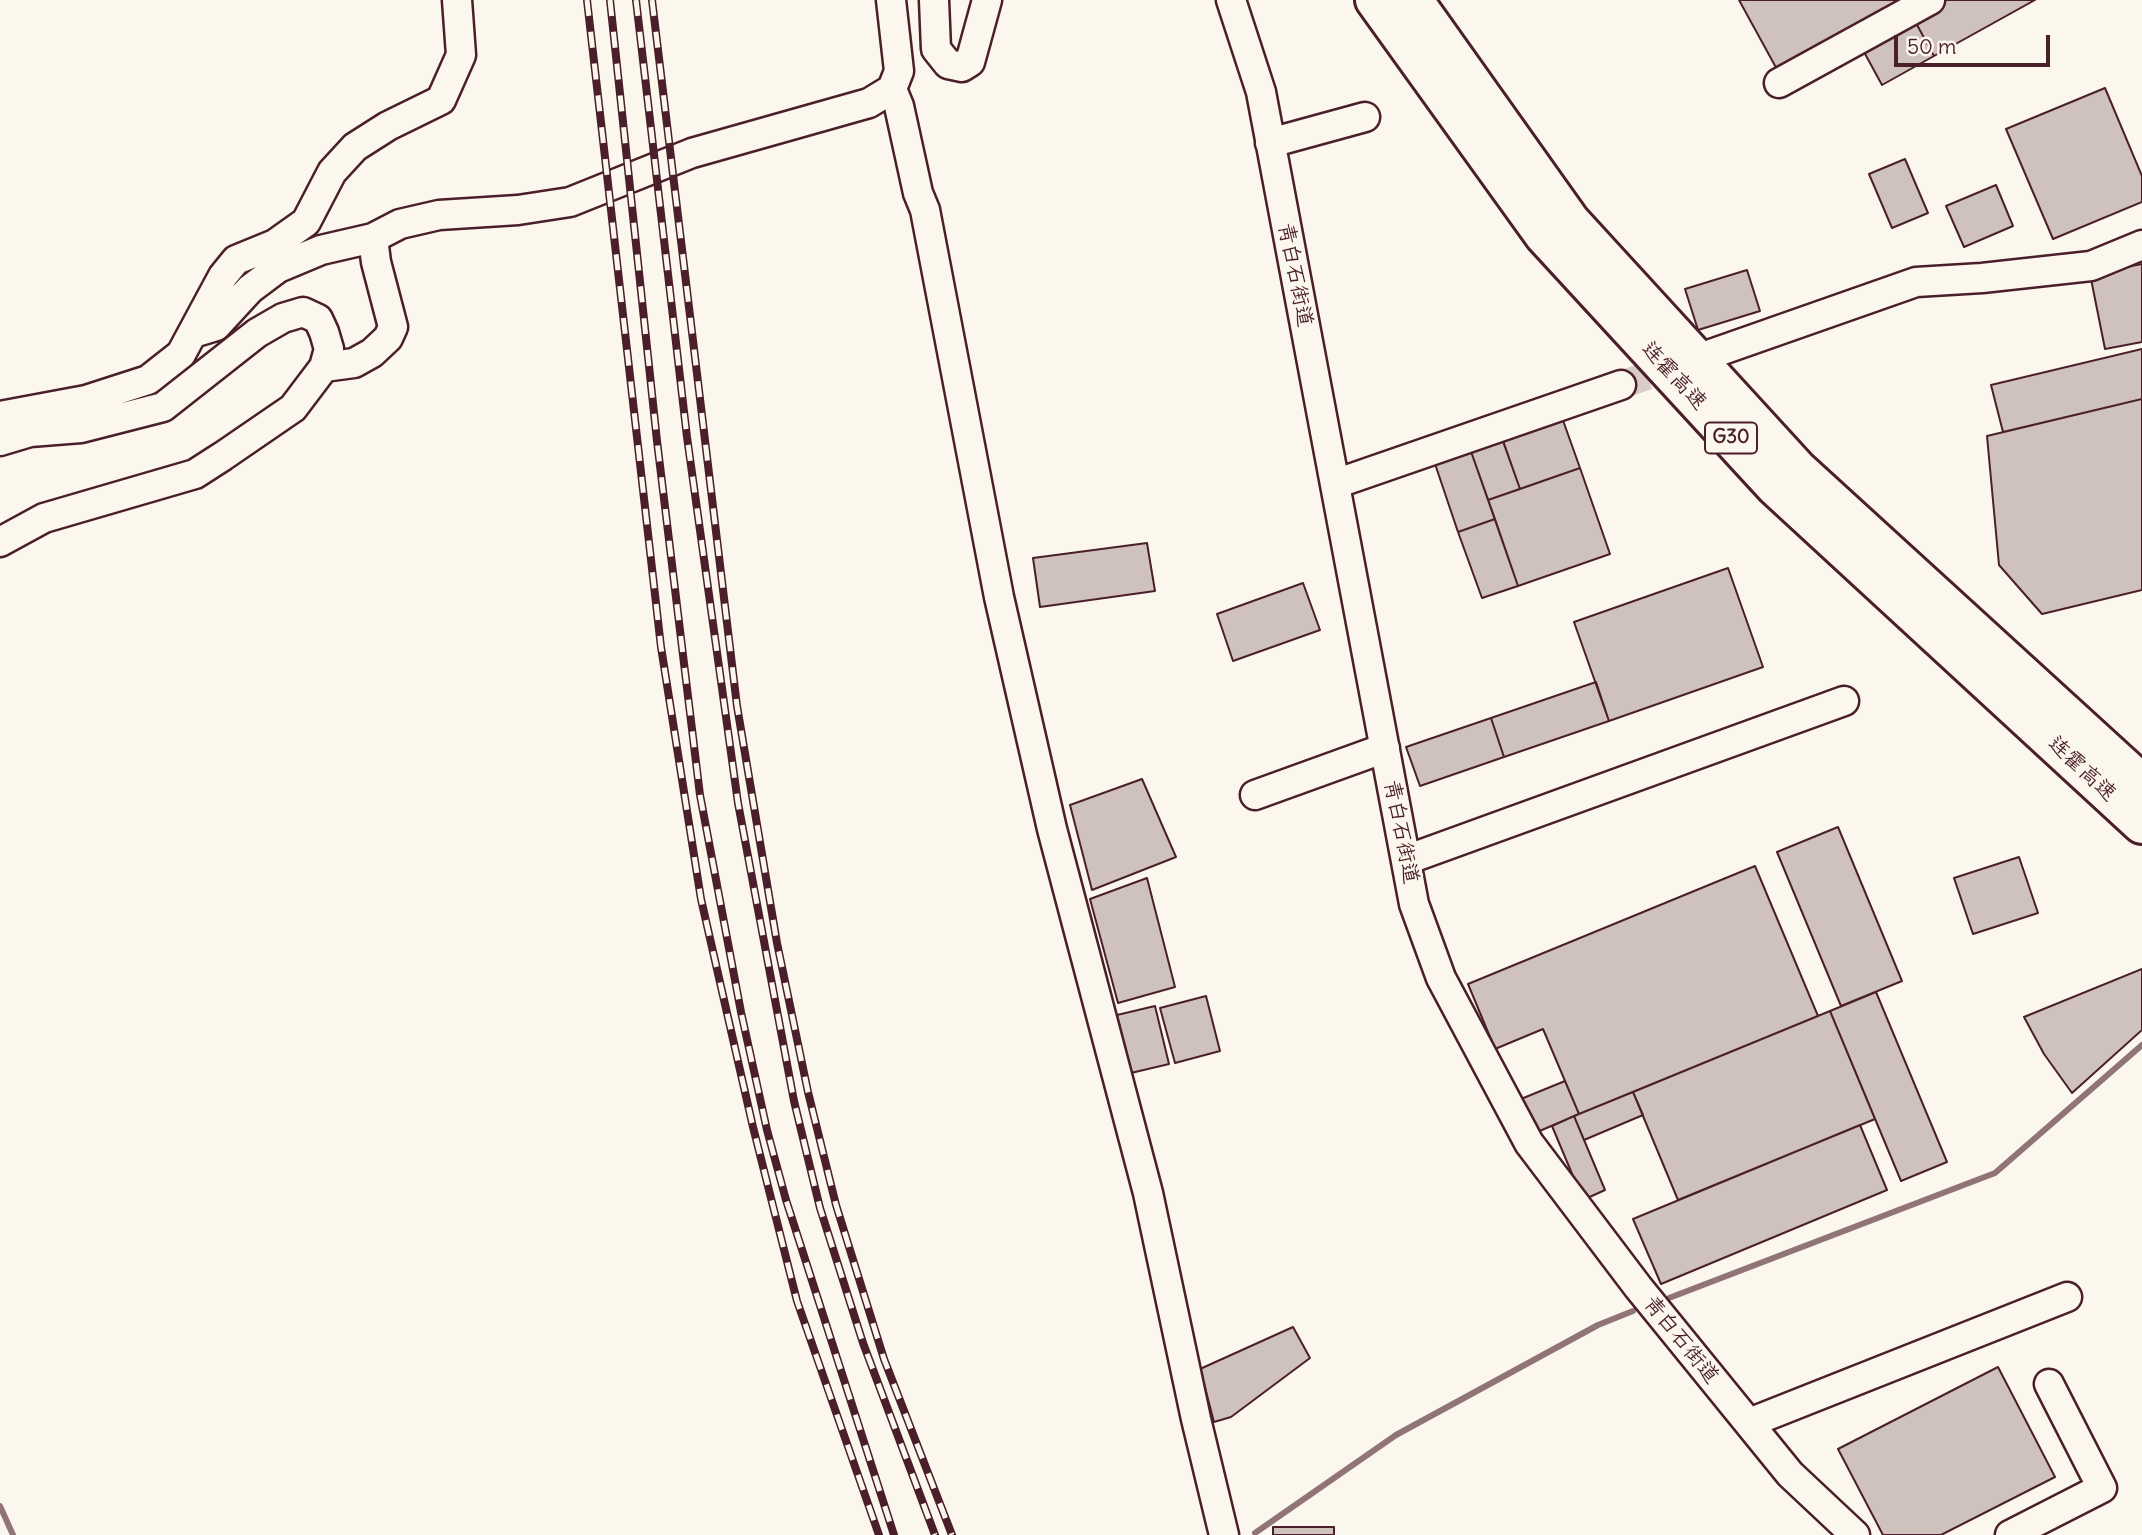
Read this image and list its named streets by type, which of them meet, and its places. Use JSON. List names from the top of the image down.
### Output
{
  "streets": {
    "highway": ["连霍高速", "G30"],
    "street": ["青白石街道"]
  },
  "scale_bar": "50 m"
}
